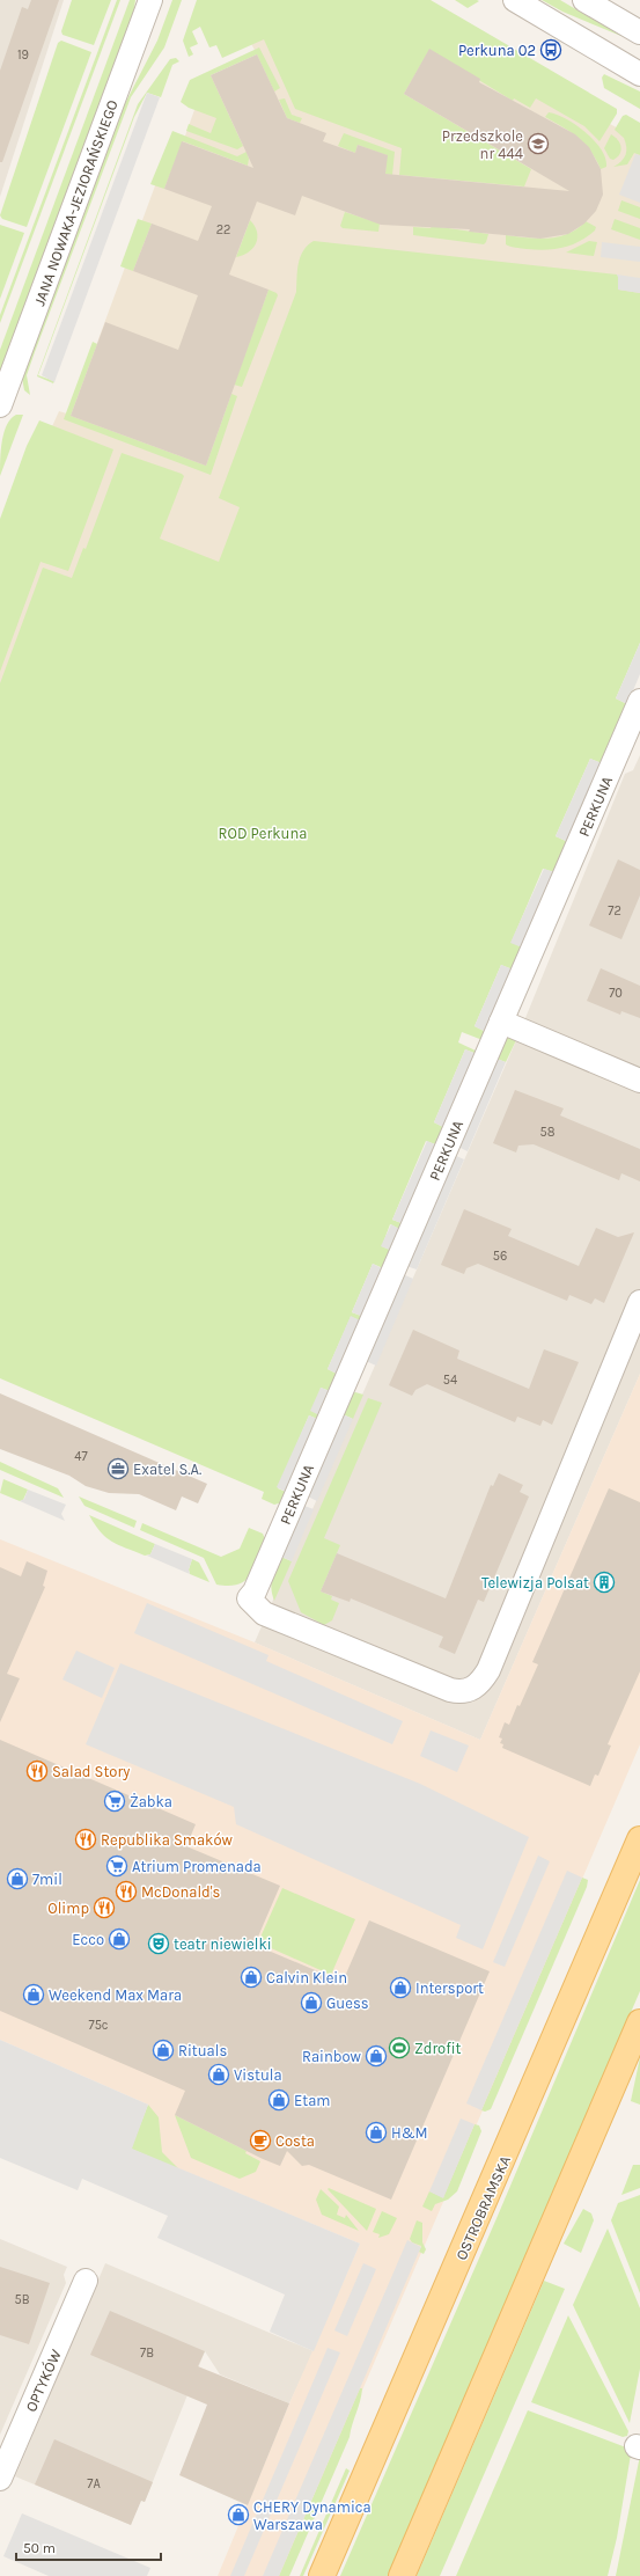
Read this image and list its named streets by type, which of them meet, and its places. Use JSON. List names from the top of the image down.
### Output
{
  "streets": {
    "main road": ["OSTROBRAMSKA"],
    "street": ["JANA NOWAKA-JEZIORAŃSKIEGO", "PERKUNA", "OPTYKÓW"]
  },
  "parks": ["ROD Perkuna"],
  "places": {
    "bus stop": ["Perkuna 02"],
    "school or university": ["Przedszkole nr 444"],
    "office": ["Exatel S.A."],
    "building": ["Telewizja Polsat"],
    "restaurant": [
      "Salad Story",
      "Republika Smaków",
      "McDonald's",
      "Olimp"
    ],
    "supermarket": ["Żabka", "Atrium Promenada"],
    "shop": [
      "7mil",
      "Ecco",
      "Calvin Klein",
      "Intersport",
      "Weekend Max Mara",
      "Guess",
      "Rituals",
      "Rainbow",
      "Vistula",
      "Etam",
      "H&M",
      "CHERY Dynamica Warszawa"
    ],
    "theatre": ["teatr niewielki"],
    "sports": ["Zdrofit"],
    "cafe": ["Costa"]
  },
  "house_numbers": [
    "19",
    "22",
    "72",
    "70",
    "58",
    "56",
    "54",
    "47",
    "75c",
    "5B",
    "7B",
    "7A"
  ],
  "scale_bar": "50 m"
}
